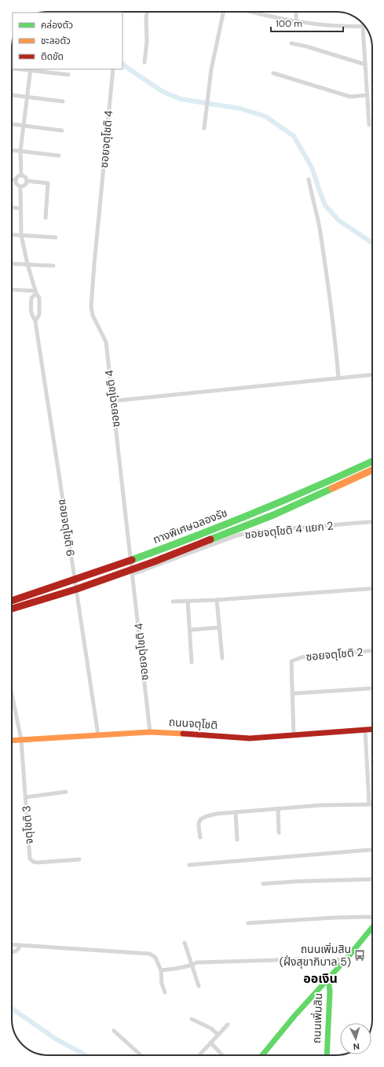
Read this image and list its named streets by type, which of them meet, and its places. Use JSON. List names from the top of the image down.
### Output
{
  "streets": {
    "main road": ["ทางพิเศษฉลองรัช", "ถนนจตุโชติ", "ถนนเพิ่มสิน"],
    "street": [
      "ซอยจตุโชติ 4",
      "ซอยจตุโชติ 6",
      "ซอยจตุโชติ 4 แยก 2",
      "ซอยจตุโชติ 2",
      "จตุโชติ 3"
    ]
  },
  "crossings": [
    ["ซอยจตุโชติ 4", "ซอยจตุโชติ 4 แยก 2"],
    ["ซอยจตุโชติ 4", "ถนนจตุโชติ"],
    ["ซอยจตุโชติ 6", "ถนนจตุโชติ"],
    ["ซอยจตุโชติ 2", "ถนนจตุโชติ"],
    ["ถนนจตุโชติ", "จตุโชติ 3"]
  ],
  "districts": ["ออเงิน"],
  "places": {
    "bus stop": ["ถนนเพิ่มสิน (ฝั่งสุขาภิบาล 5)"]
  },
  "legend": ["คล่องตัว", "ชะลอตัว", "ติดขัด"],
  "scale_bar": "100 m",
  "north": "bottom"
}
